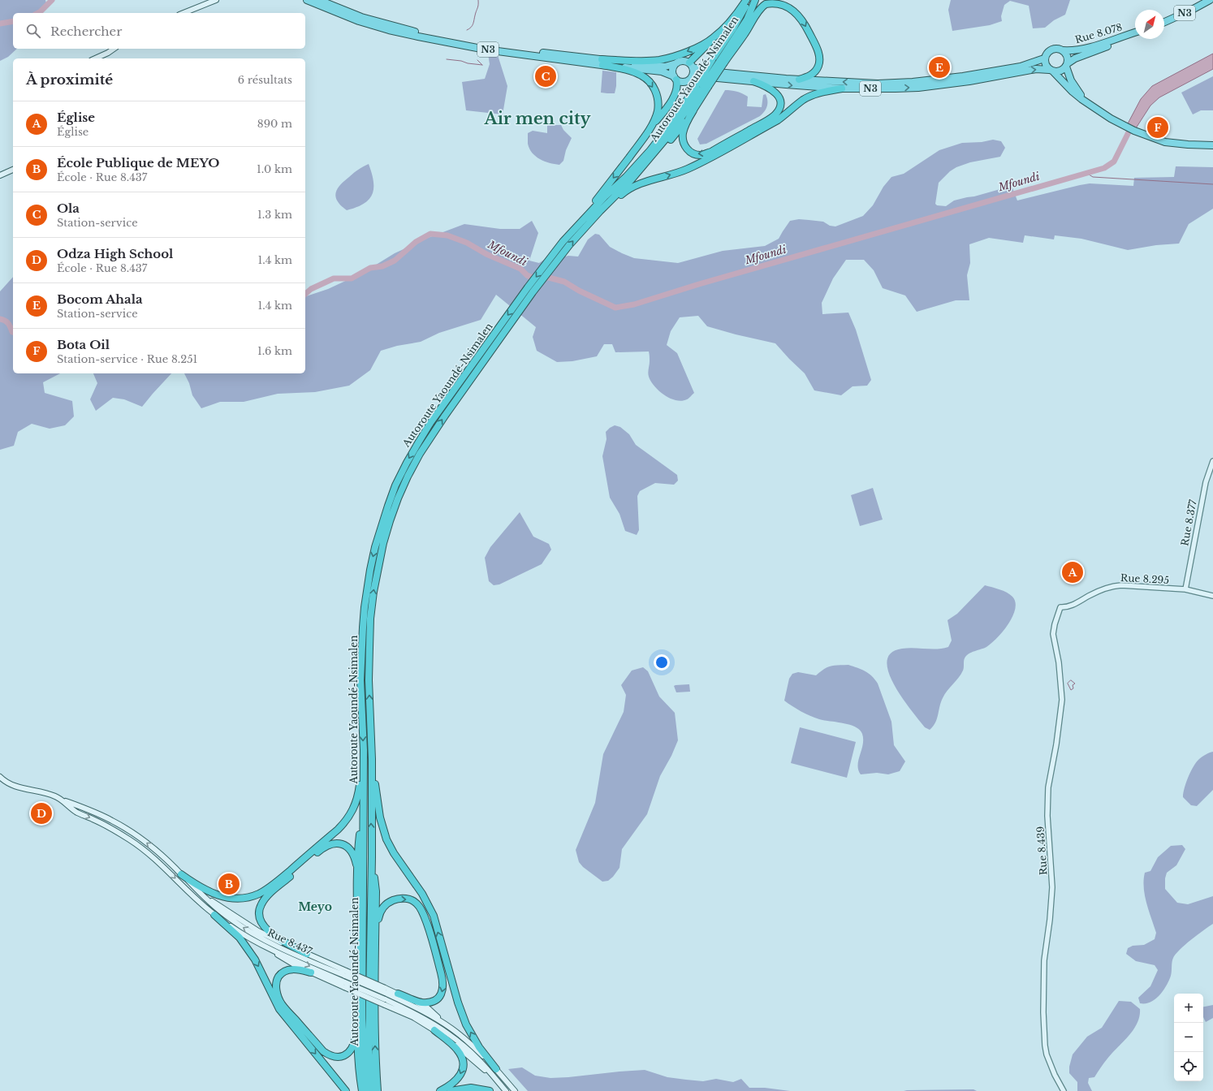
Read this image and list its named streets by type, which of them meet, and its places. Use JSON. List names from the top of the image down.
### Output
{
  "streets": {
    "highway": ["N3", "Rue 8.078", "Autoroute Yaoundé-Nsimalen"],
    "main road": ["Rue 8.437"],
    "street": ["Rue 8.377", "Rue 8.295", "Rue 8.439"]
  },
  "crossings": [
    ["N3", "Rue 8.078"],
    ["Rue 8.377", "Rue 8.295"],
    ["Rue 8.295", "Rue 8.439"]
  ],
  "districts": ["Air men city", "Meyo"],
  "water": ["Mfoundi"],
  "north": "top right",
  "page": {
    "search": "Rechercher",
    "pins": [
      "E",
      "C",
      "F",
      "A",
      "D",
      "B"
    ],
    "heading": ["À proximité", "6 résultats"],
    "list": [
      {
        "mark": "A",
        "name": "Église",
        "note": "Église",
        "value": "890 m"
      },
      {
        "mark": "B",
        "name": "École Publique de MEYO",
        "note": "École · Rue 8.437",
        "value": "1.0 km"
      },
      {
        "mark": "C",
        "name": "Ola",
        "note": "Station-service",
        "value": "1.3 km"
      },
      {
        "mark": "D",
        "name": "Odza High School",
        "note": "École · Rue 8.437",
        "value": "1.4 km"
      },
      {
        "mark": "E",
        "name": "Bocom Ahala",
        "note": "Station-service",
        "value": "1.4 km"
      },
      {
        "mark": "F",
        "name": "Bota Oil",
        "note": "Station-service · Rue 8.251",
        "value": "1.6 km"
      }
    ],
    "map_buttons": ["+", "−"]
  }
}
